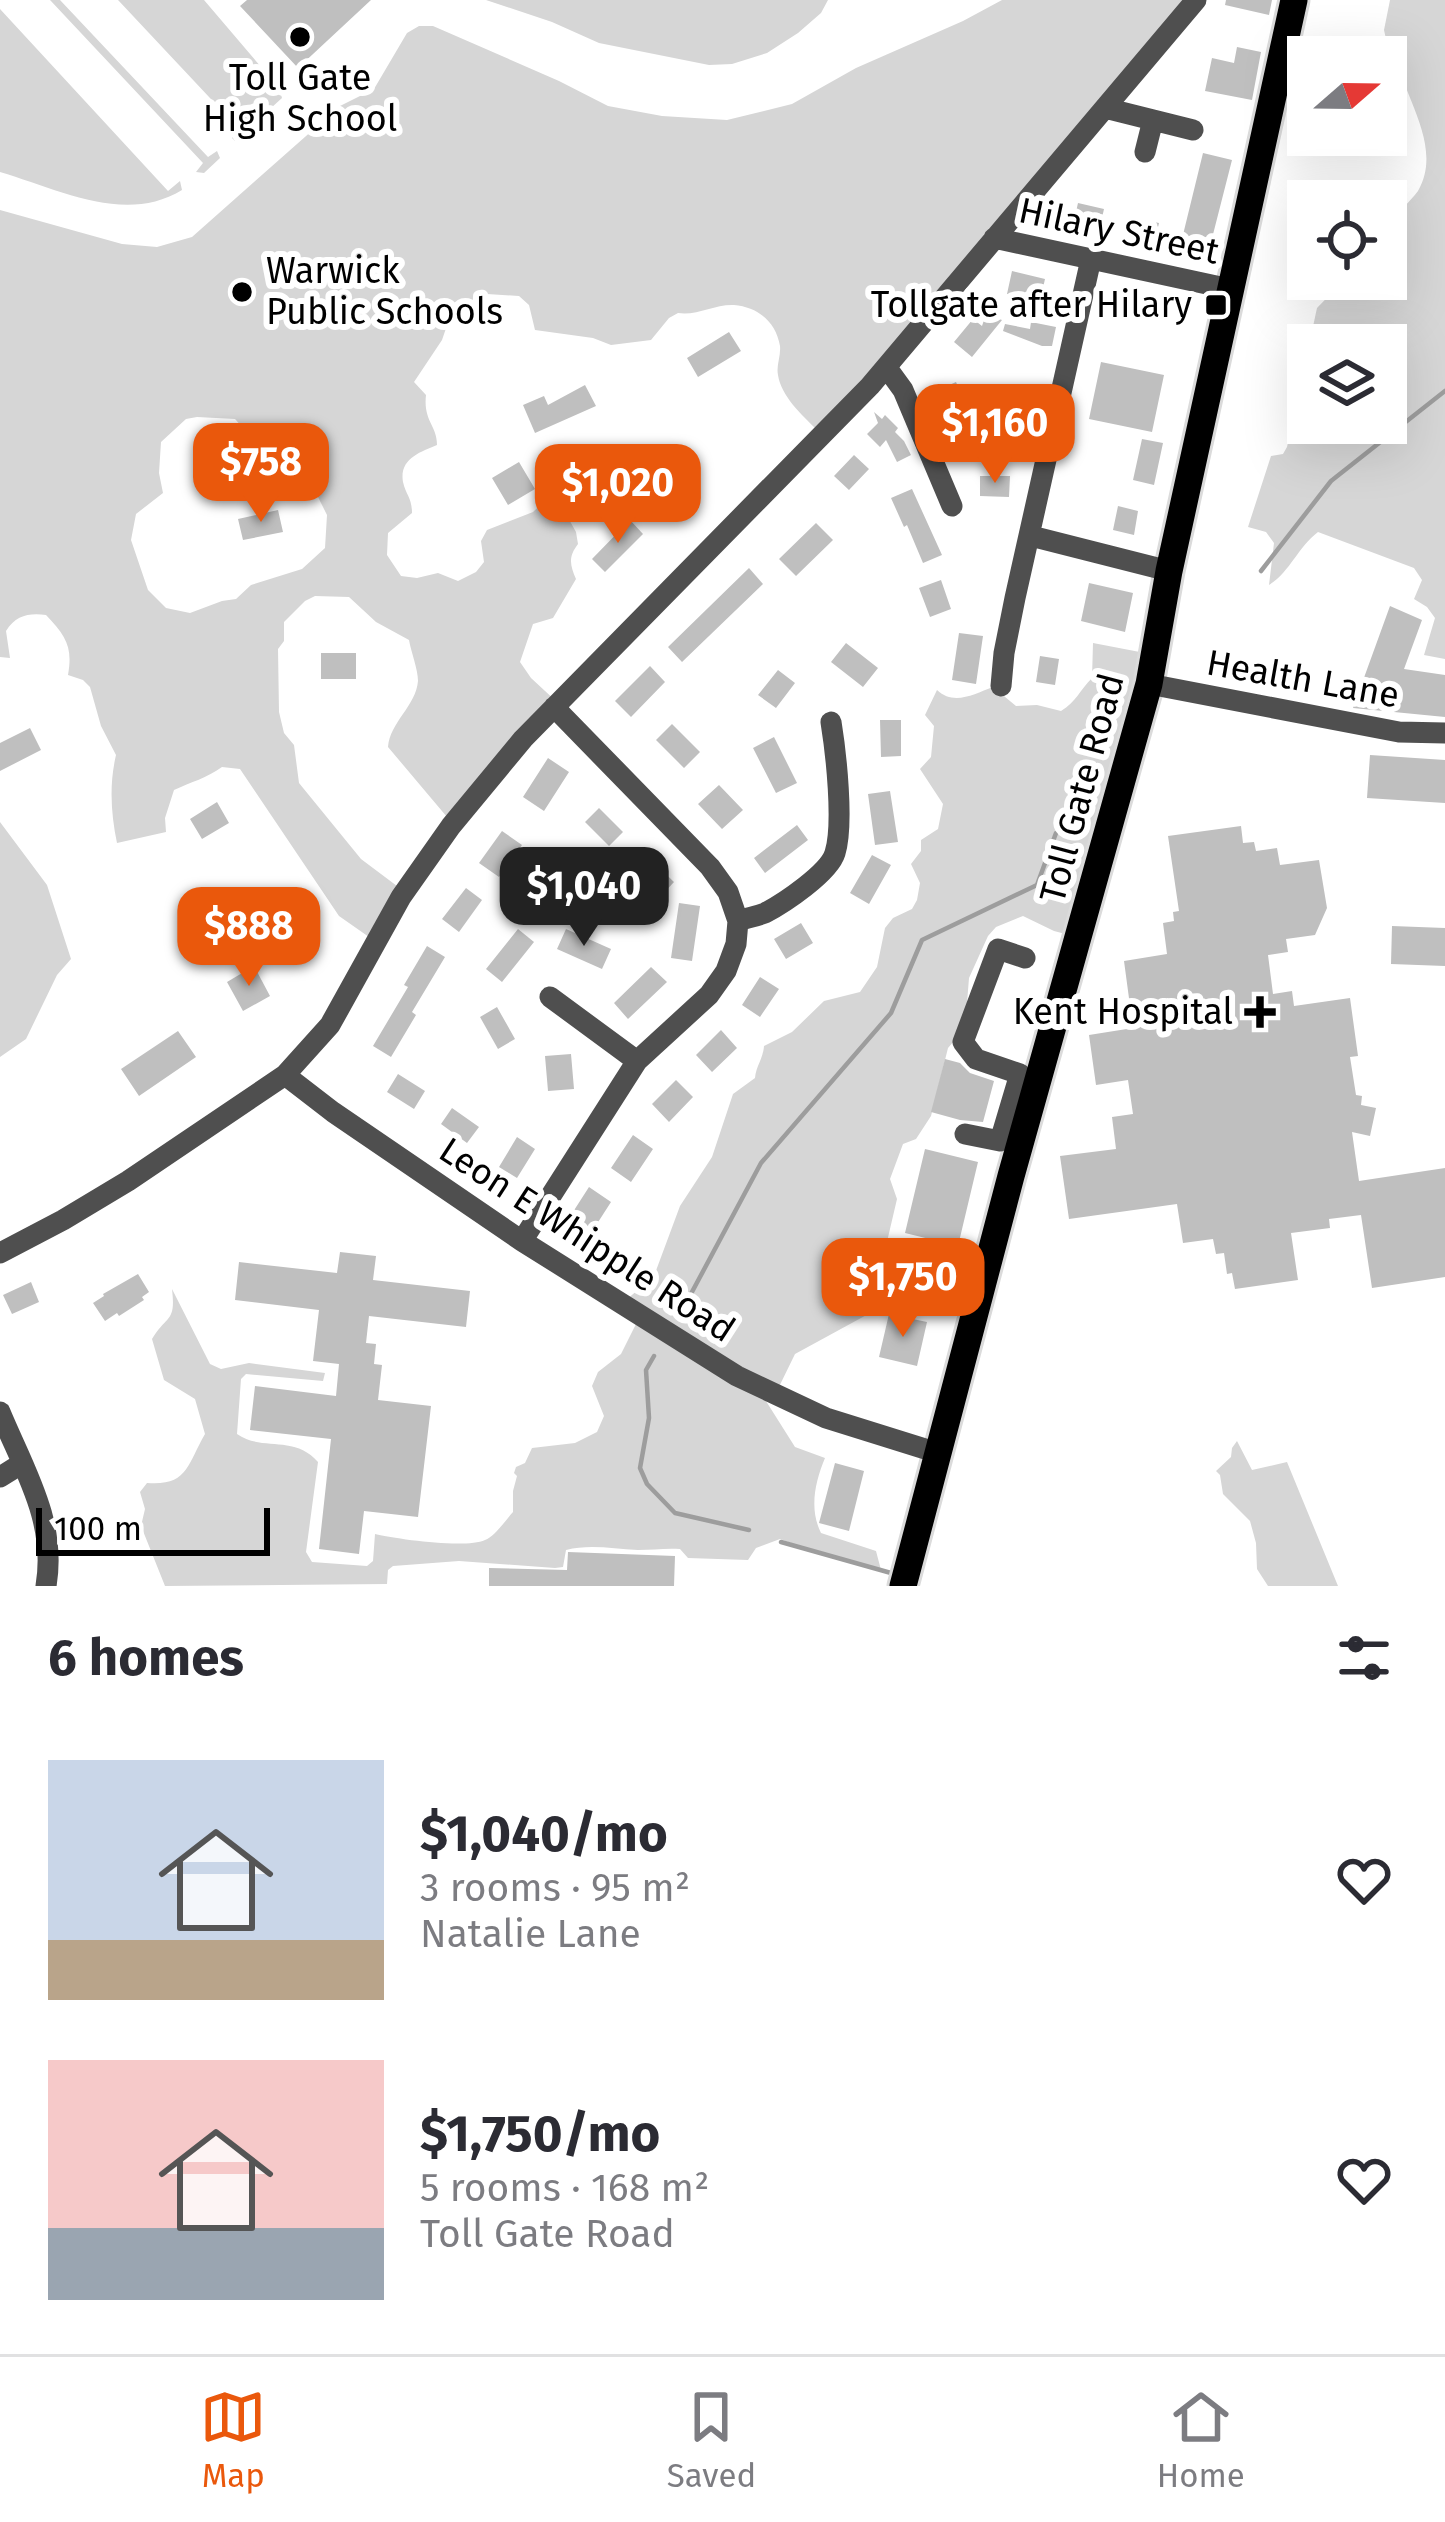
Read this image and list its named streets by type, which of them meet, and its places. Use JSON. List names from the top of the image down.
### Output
{
  "streets": {
    "main road": ["Toll Gate Road"],
    "street": ["Hilary Street", "Health Lane", "Leon E Whipple Road"]
  },
  "crossings": [
    ["Hilary Street", "Toll Gate Road"],
    ["Health Lane", "Toll Gate Road"],
    ["Toll Gate Road", "Leon E Whipple Road"]
  ],
  "places": {
    "other": ["Toll Gate High School", "Warwick Public Schools"],
    "transit": ["Tollgate after Hilary"],
    "health": ["Kent Hospital"]
  },
  "scale_bar": "100 m",
  "north": "right",
  "page": {
    "price": [
      "$1,160",
      "$758",
      "$1,020",
      "$1,040",
      "$888",
      "$1,750"
    ],
    "scale": "100 m",
    "heading": "6 homes",
    "list": [
      {
        "name": "$1,040/mo",
        "note": "3 rooms · 95 m² · Natalie Lane"
      },
      {
        "name": "$1,750/mo",
        "note": "5 rooms · 168 m² · Toll Gate Road"
      }
    ],
    "tabs": ["Map", "Saved", "Home"]
  }
}
